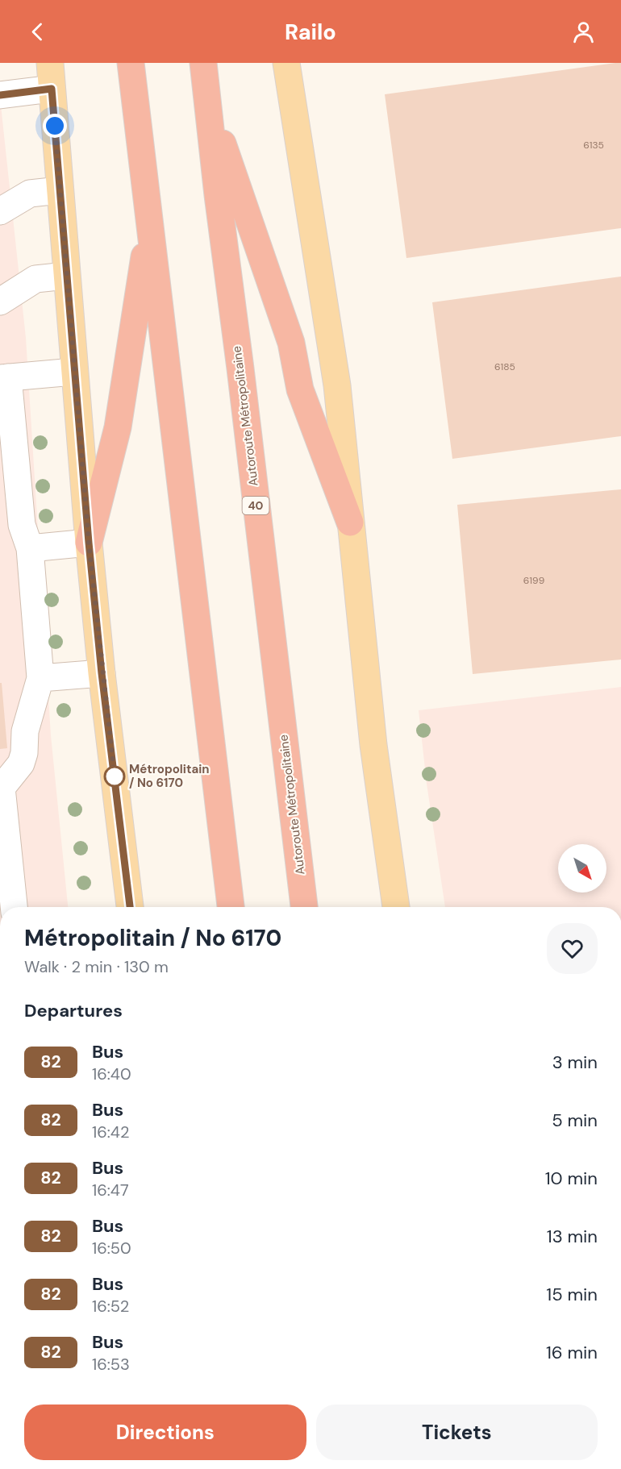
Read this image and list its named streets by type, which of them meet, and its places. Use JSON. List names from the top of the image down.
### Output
{
  "streets": {
    "highway": ["Autoroute Métropolitaine", "40"]
  },
  "places": ["Métropolitain / No 6170"],
  "lines": ["bus line 82"],
  "house_numbers": ["6135", "6185", "6199"],
  "north": "bottom right",
  "page": {
    "header": "Railo",
    "heading": [
      ["Métropolitain / No 6170", "Walk · 2 min · 130 m"],
      "Departures"
    ],
    "list": [
      {
        "mark": "82",
        "name": "Bus",
        "note": "16:40",
        "value": "3 min"
      },
      {
        "mark": "82",
        "name": "Bus",
        "note": "16:42",
        "value": "5 min"
      },
      {
        "mark": "82",
        "name": "Bus",
        "note": "16:47",
        "value": "10 min"
      },
      {
        "mark": "82",
        "name": "Bus",
        "note": "16:50",
        "value": "13 min"
      },
      {
        "mark": "82",
        "name": "Bus",
        "note": "16:52",
        "value": "15 min"
      },
      {
        "mark": "82",
        "name": "Bus",
        "note": "16:53",
        "value": "16 min"
      }
    ],
    "buttons": ["Directions", "Tickets"]
  }
}
